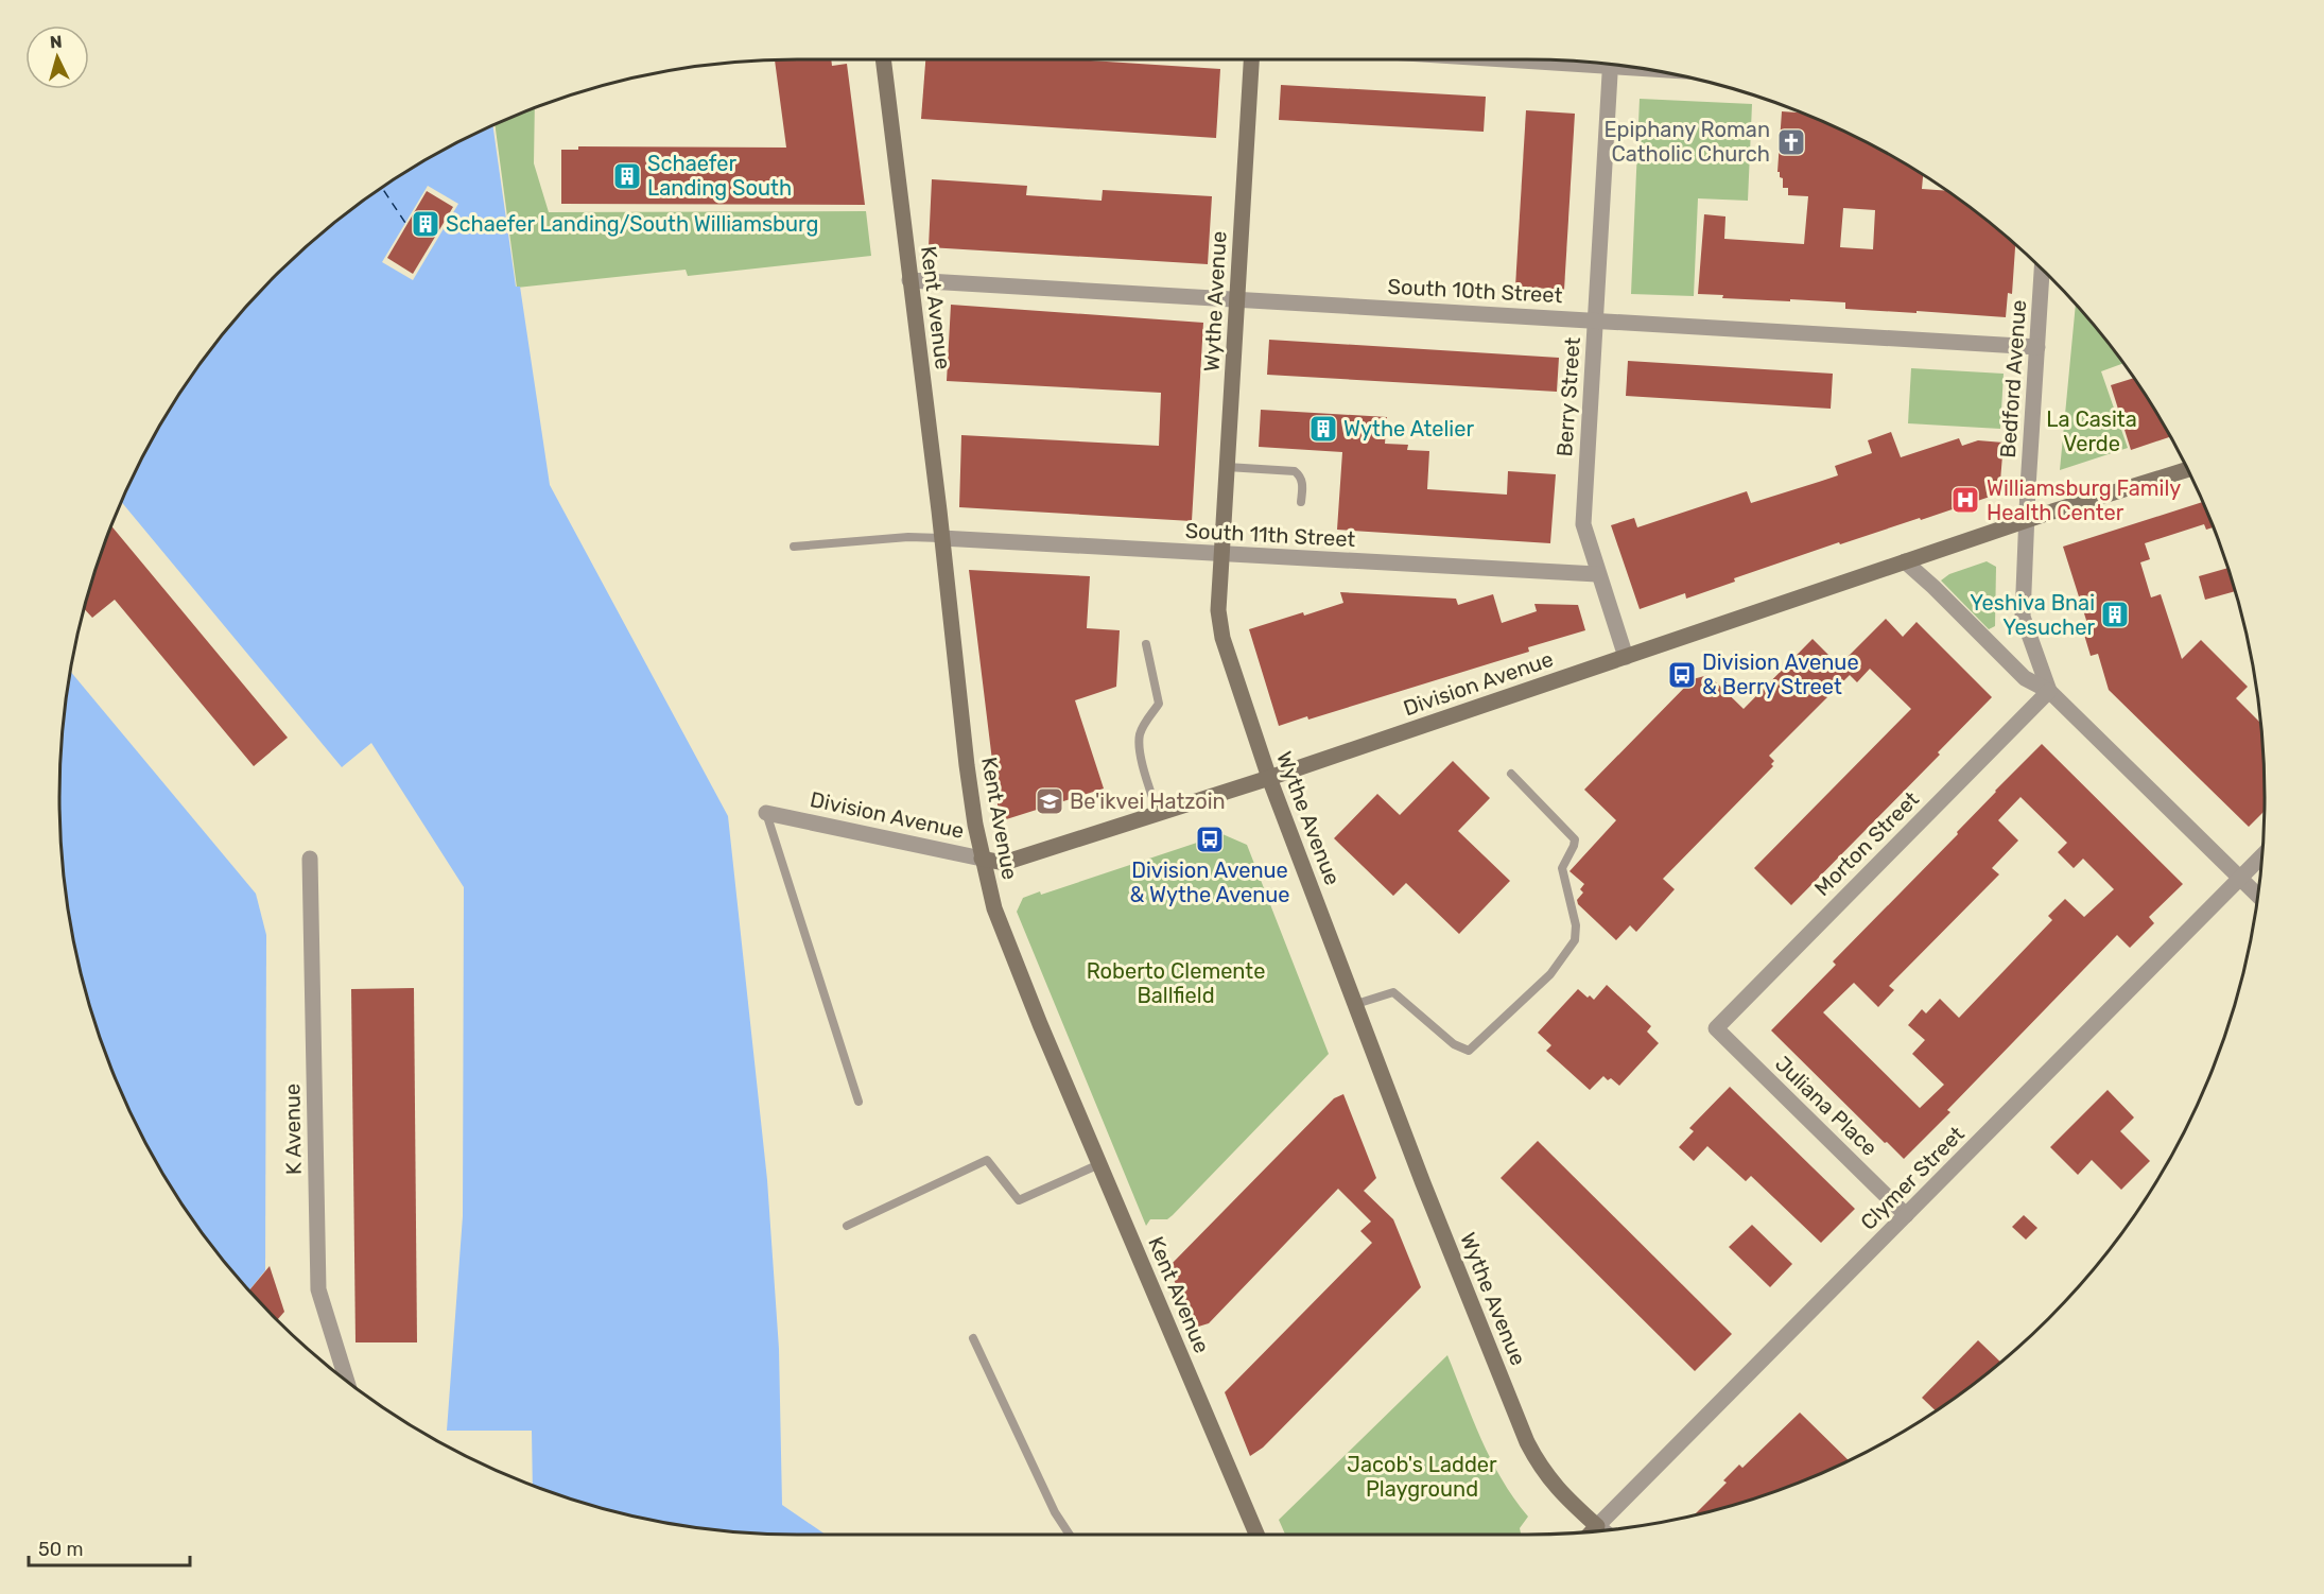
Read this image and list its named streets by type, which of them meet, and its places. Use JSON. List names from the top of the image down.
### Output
{
  "streets": {
    "main road": [
      "Wythe Avenue",
      "Kent Avenue",
      "Division Avenue",
      "Clymer Street"
    ],
    "street": [
      "South 10th Street",
      "Bedford Avenue",
      "Berry Street",
      "South 11th Street",
      "Morton Street",
      "Juliana Place",
      "K Avenue"
    ]
  },
  "crossings": [
    ["South 10th Street", "Wythe Avenue"],
    ["South 10th Street", "Kent Avenue"],
    ["South 10th Street", "Bedford Avenue"],
    ["South 10th Street", "Berry Street"],
    ["Wythe Avenue", "South 11th Street"],
    ["Wythe Avenue", "Division Avenue"],
    ["Wythe Avenue", "Clymer Street"],
    ["Kent Avenue", "South 11th Street"],
    ["Kent Avenue", "Division Avenue"],
    ["Bedford Avenue", "Division Avenue"],
    ["Bedford Avenue", "Morton Street"],
    ["Bedford Avenue", "Clymer Street"],
    ["Berry Street", "South 11th Street"],
    ["Berry Street", "Division Avenue"],
    ["Morton Street", "Juliana Place"],
    ["Juliana Place", "Clymer Street"]
  ],
  "parks": ["La Casita Verde", "Roberto Clemente Ballfield", "Jacob's Ladder Playground"],
  "places": {
    "church": ["Epiphany Roman Catholic Church"],
    "building": [
      "Schaefer Landing South",
      "Schaefer Landing/South Williamsburg",
      "Wythe Atelier",
      "Yeshiva Bnai Yesucher"
    ],
    "hospital": ["Williamsburg Family Health Center"],
    "bus stop": ["Division Avenue & Berry Street", "Division Avenue & Wythe Avenue"],
    "school or university": ["Be'ikvei Hatzoin"]
  },
  "scale_bar": "50 m",
  "north": "top"
}
